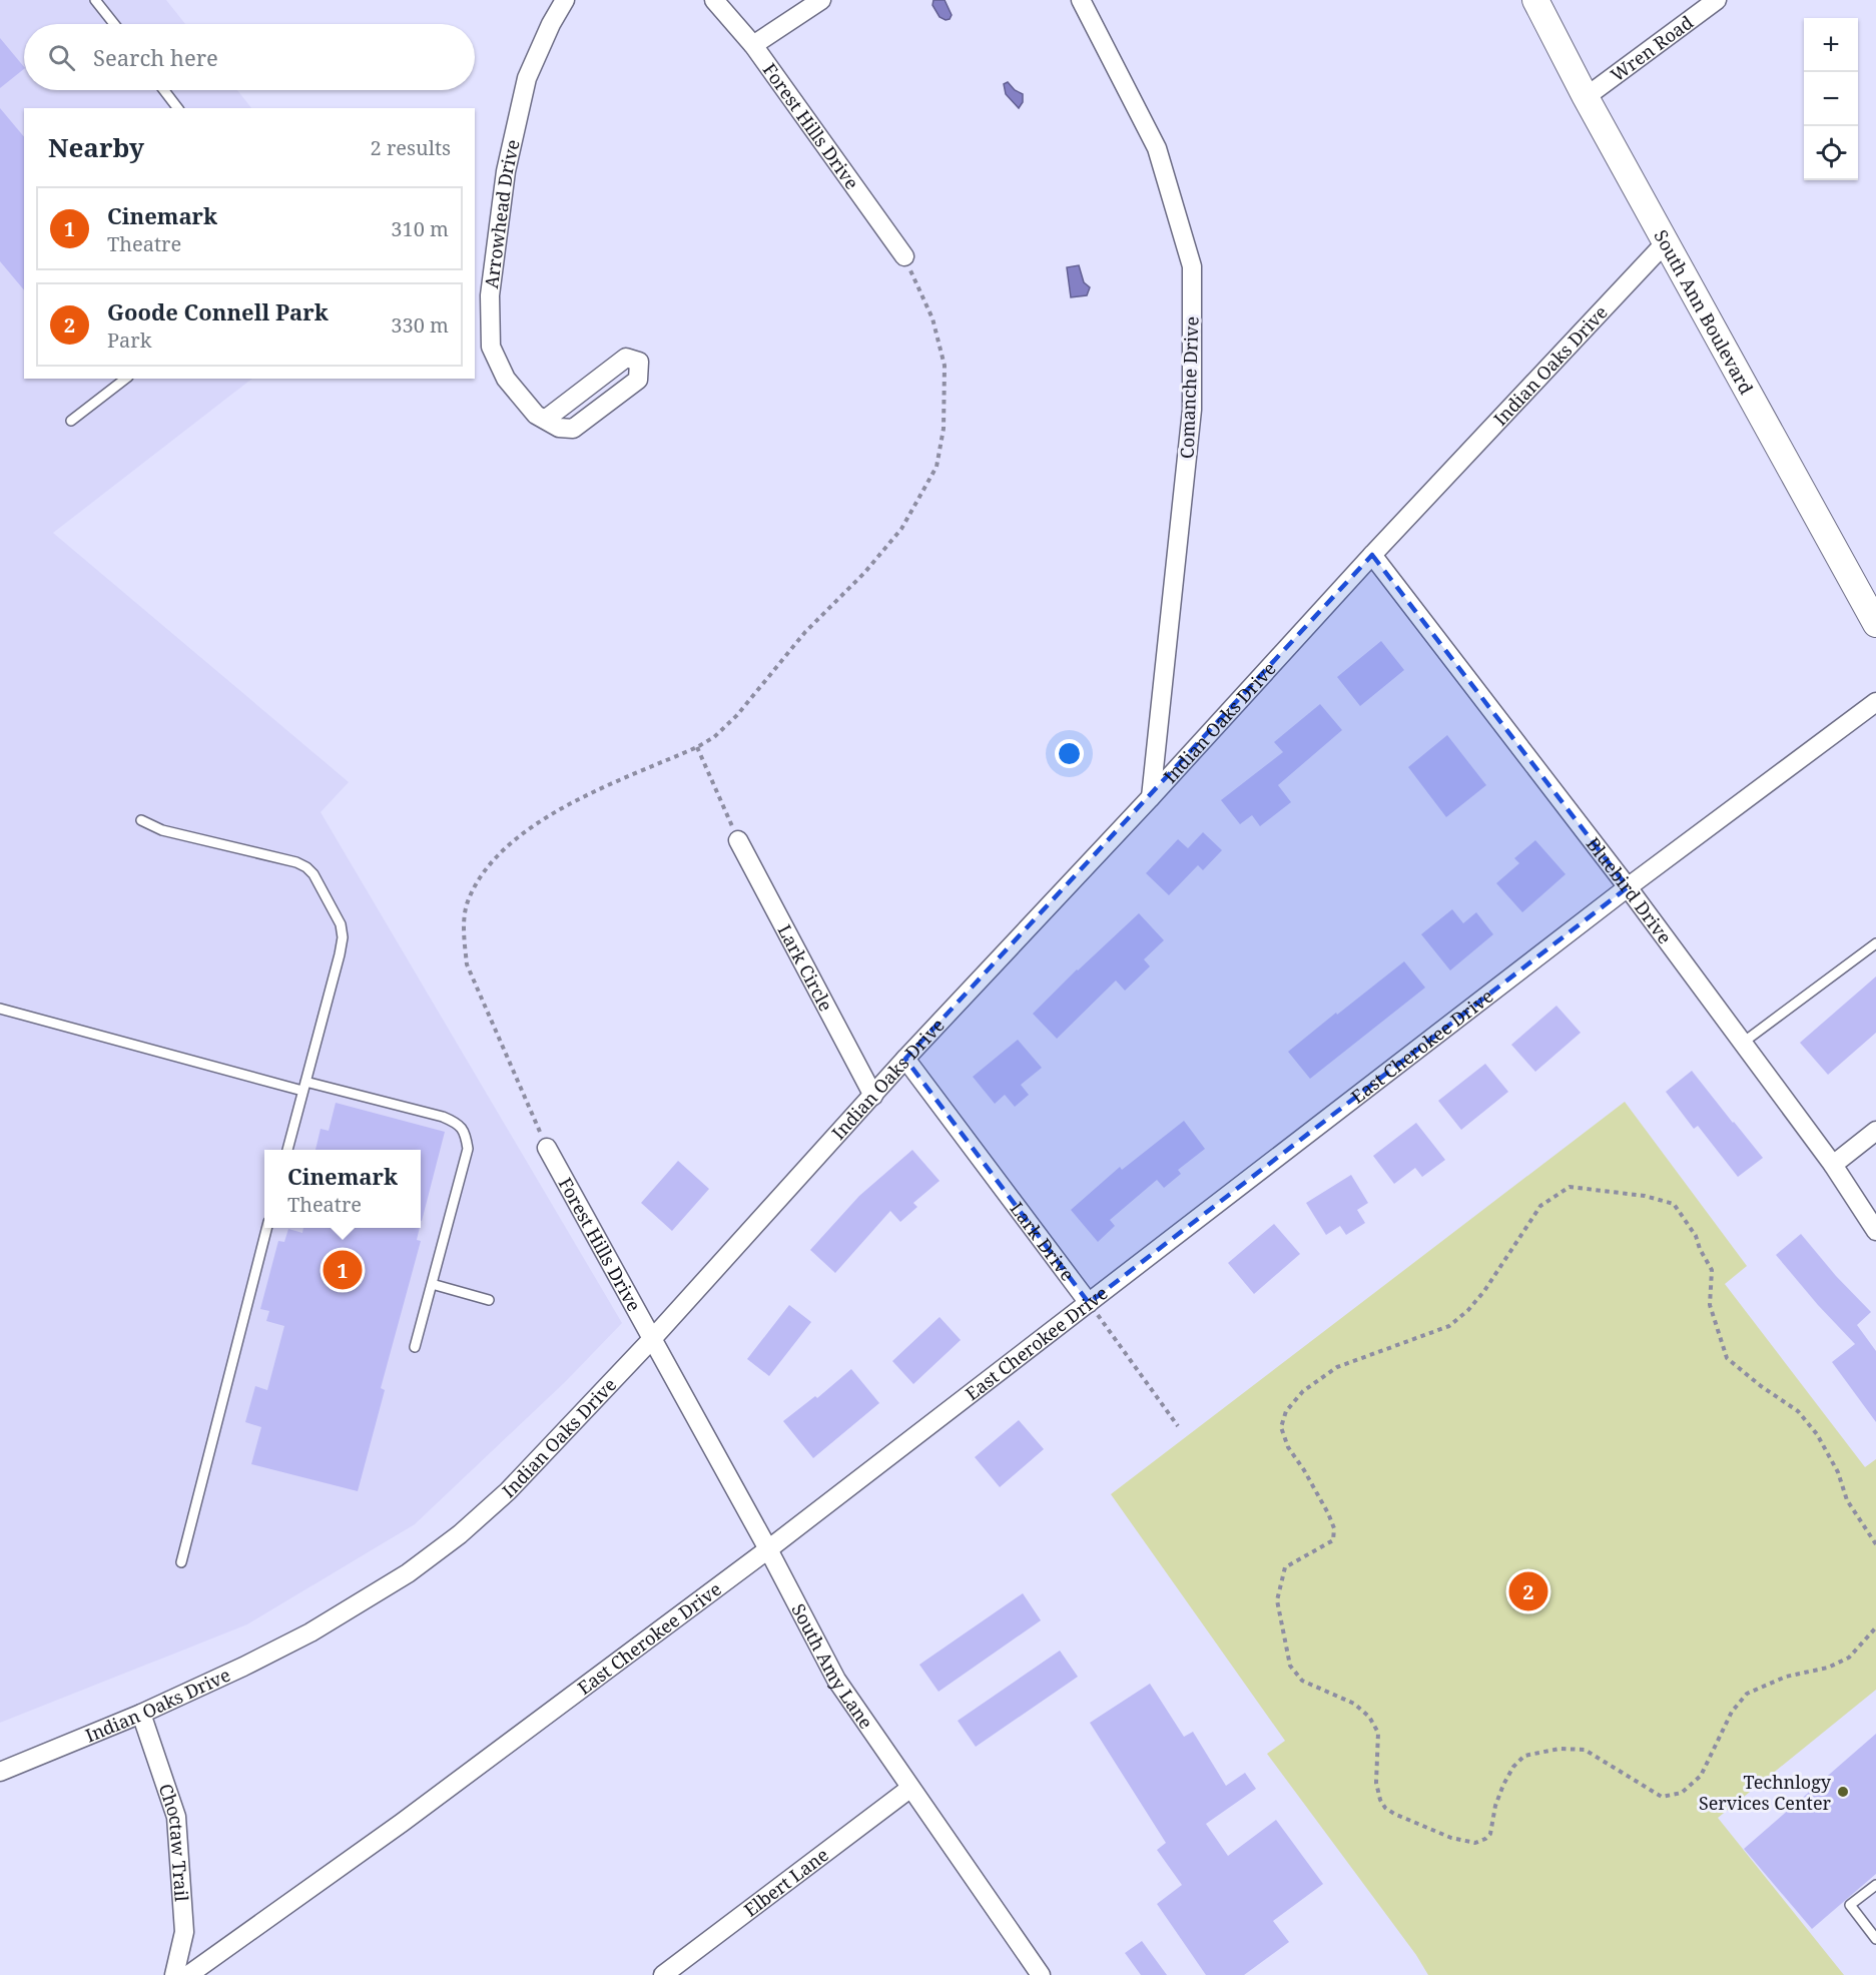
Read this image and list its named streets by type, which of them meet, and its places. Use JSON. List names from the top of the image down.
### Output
{
  "streets": {
    "street": [
      "Wren Road",
      "Forest Hills Drive",
      "Arrowhead Drive",
      "South Ann Boulevard",
      "Indian Oaks Drive",
      "Comanche Drive",
      "Bluebird Drive",
      "Lark Circle",
      "East Cherokee Drive",
      "Lark Drive",
      "South Amy Lane",
      "Choctaw Trail",
      "Elbert Lane"
    ]
  },
  "crossings": [
    ["Wren Road", "South Ann Boulevard"],
    ["Forest Hills Drive", "Indian Oaks Drive"],
    ["Forest Hills Drive", "South Amy Lane"],
    ["South Ann Boulevard", "Indian Oaks Drive"],
    ["Indian Oaks Drive", "Comanche Drive"],
    ["Indian Oaks Drive", "Bluebird Drive"],
    ["Indian Oaks Drive", "Lark Circle"],
    ["Indian Oaks Drive", "Lark Drive"],
    ["Indian Oaks Drive", "South Amy Lane"],
    ["Indian Oaks Drive", "Choctaw Trail"],
    ["Bluebird Drive", "East Cherokee Drive"],
    ["East Cherokee Drive", "Lark Drive"],
    ["East Cherokee Drive", "South Amy Lane"],
    ["South Amy Lane", "Elbert Lane"]
  ],
  "places": ["Technlogy Services Center"],
  "page": {
    "map_buttons": ["+", "−"],
    "search": "Search here",
    "heading": ["Nearby", "2 results"],
    "list": [
      {
        "mark": "1",
        "name": "Cinemark",
        "note": "Theatre",
        "value": "310 m"
      },
      {
        "mark": "2",
        "name": "Goode Connell Park",
        "note": "Park",
        "value": "330 m"
      }
    ],
    "popup": ["Cinemark", "Theatre"],
    "pins": ["1", "2"]
  }
}
